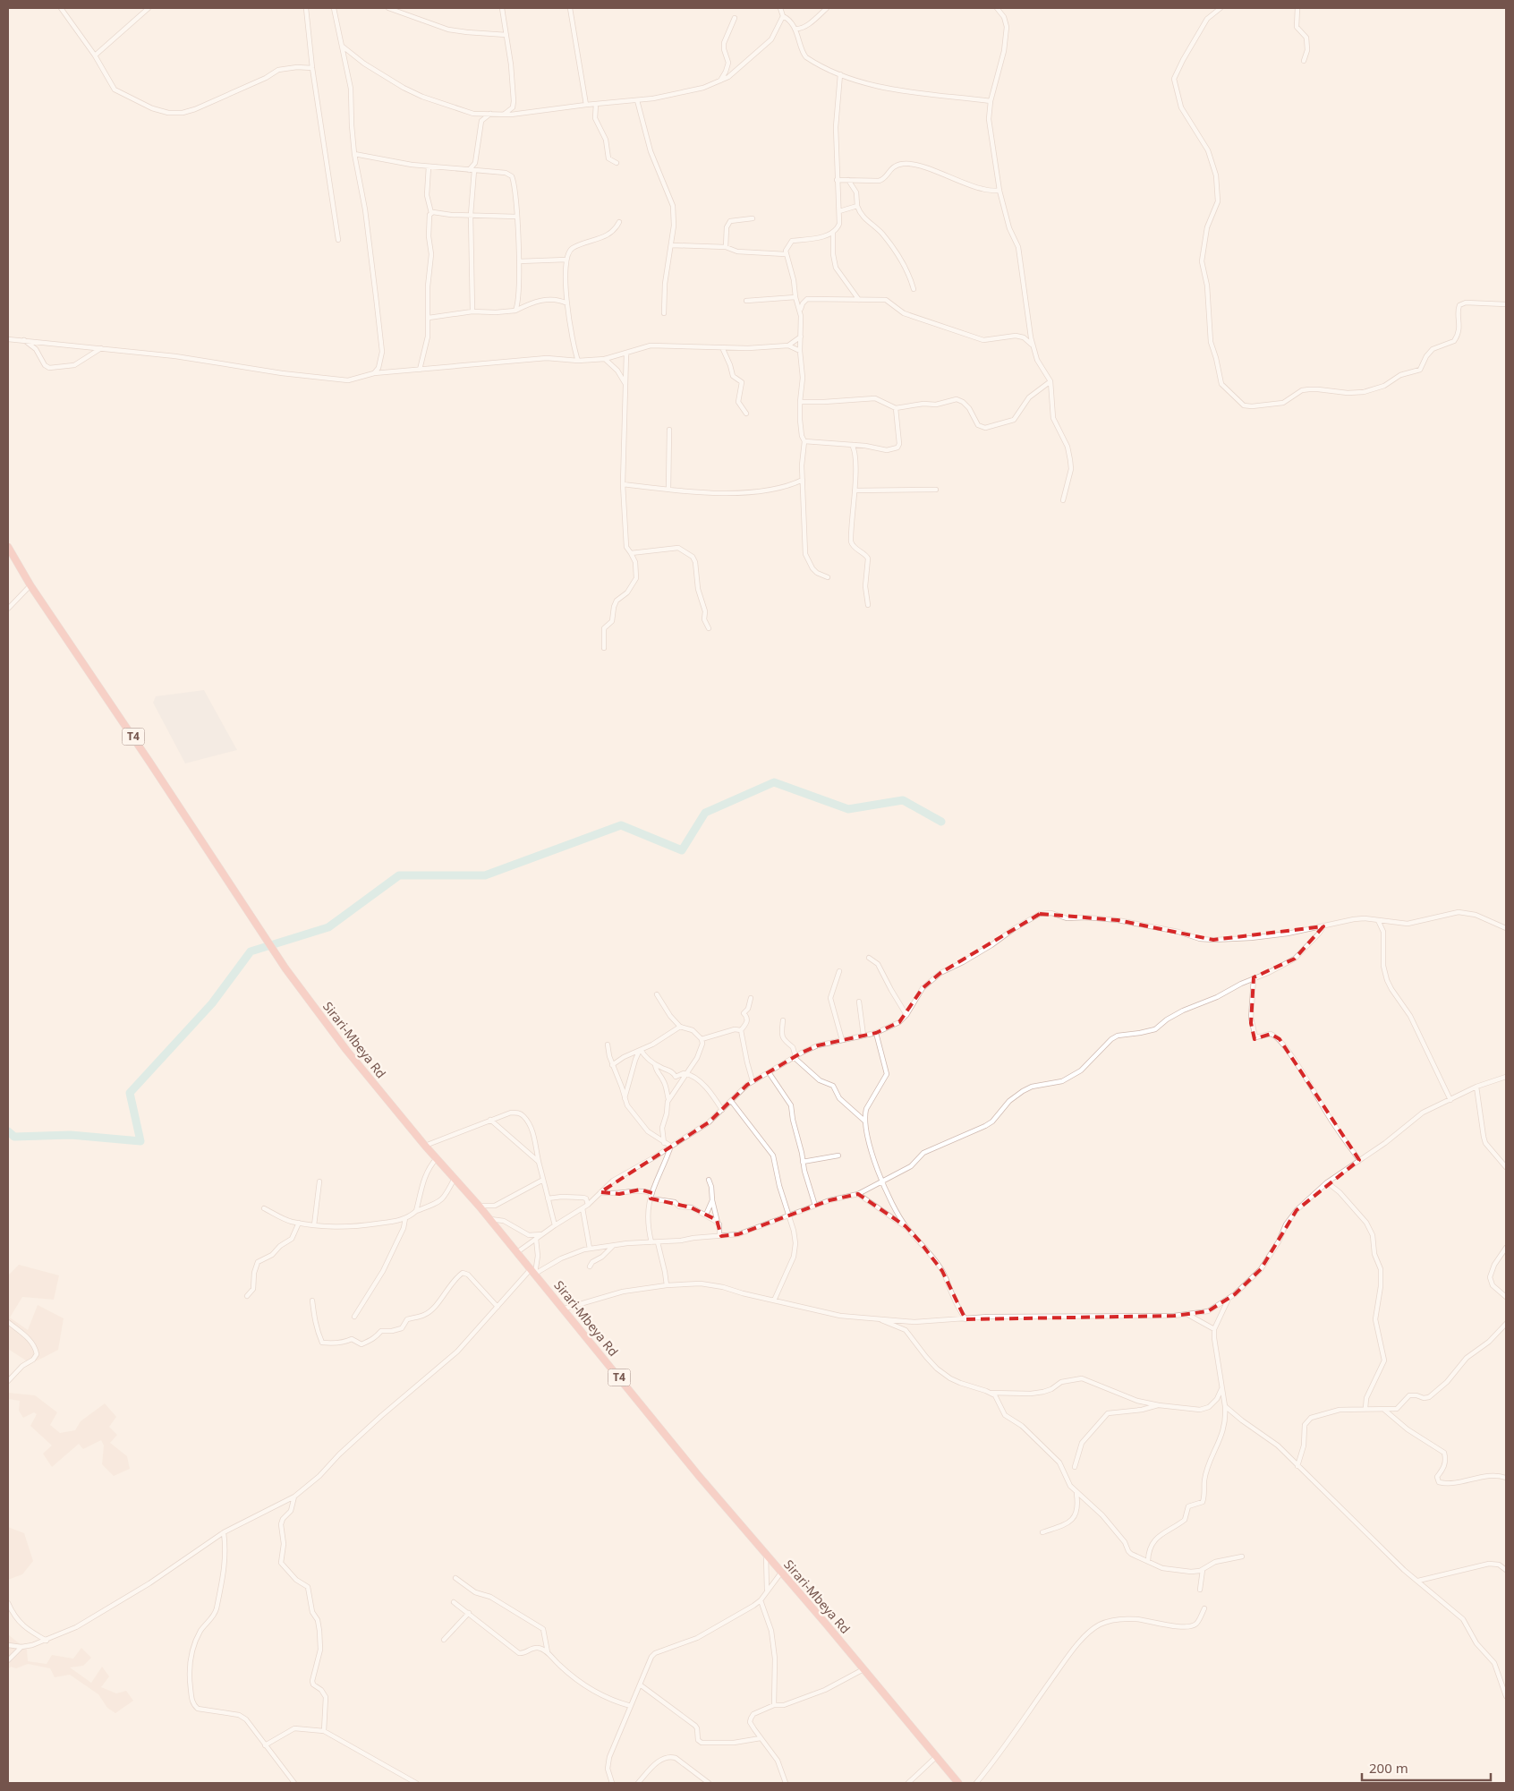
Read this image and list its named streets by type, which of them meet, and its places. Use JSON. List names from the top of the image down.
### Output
{
  "streets": {
    "highway": ["T4", "Sirari-Mbeya Rd"]
  },
  "crossings": [
    ["T4", "Sirari-Mbeya Rd"]
  ],
  "scale_bar": "200 m"
}
